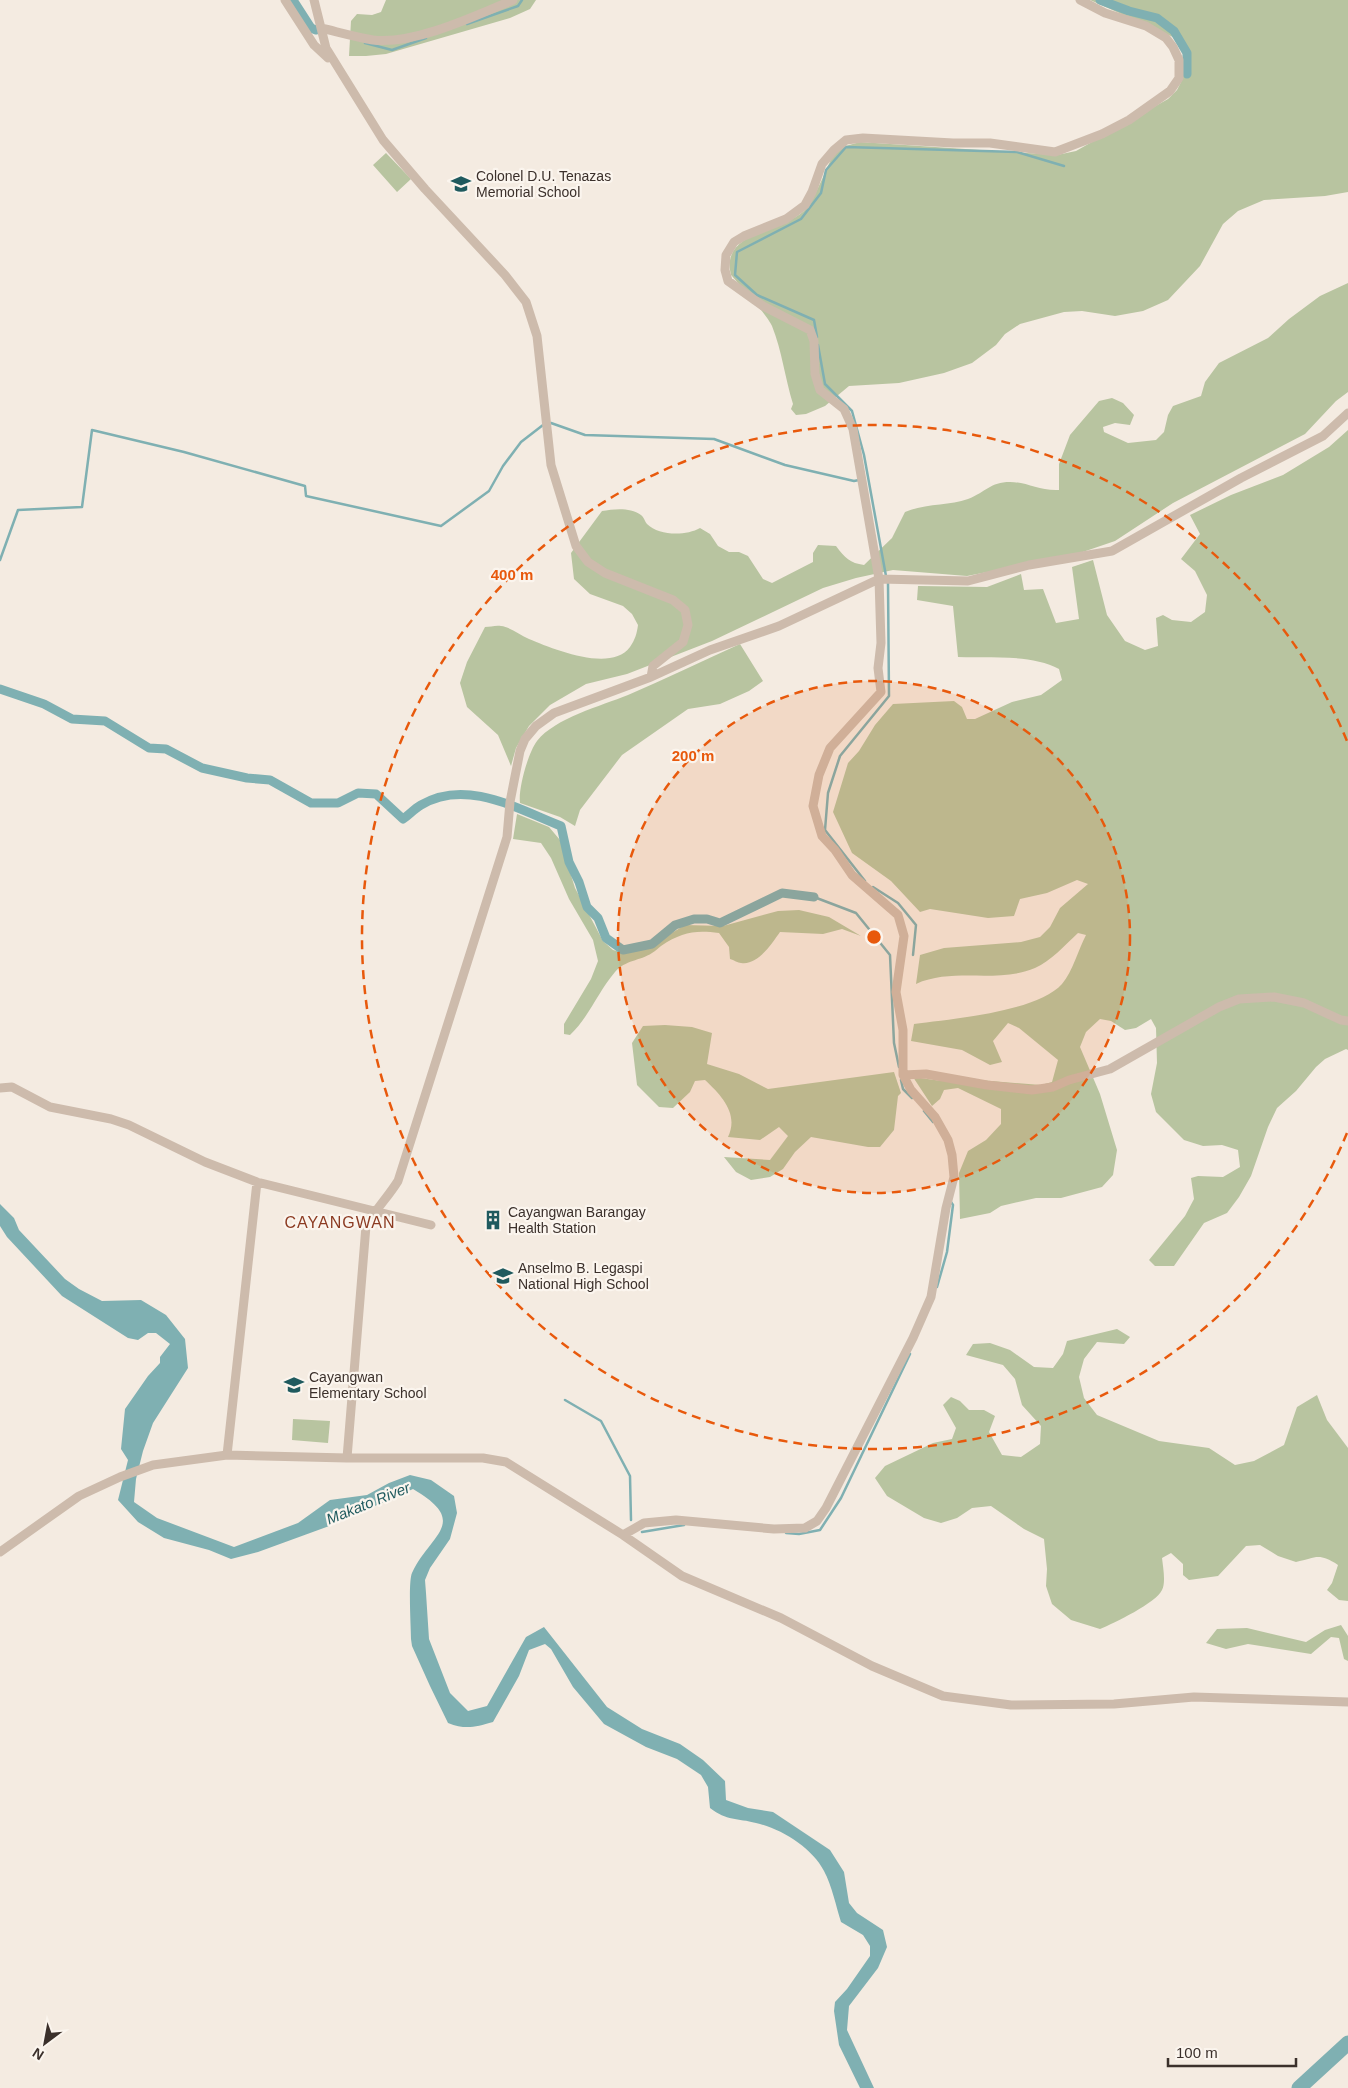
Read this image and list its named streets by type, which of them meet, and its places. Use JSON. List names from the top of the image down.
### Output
{
  "districts": ["CAYANGWAN"],
  "water": ["Makato River"],
  "places": {
    "school or university": ["Colonel D.U. Tenazas Memorial School", "Anselmo B. Legaspi National High School", "Cayangwan Elementary School"],
    "building": ["Cayangwan Barangay Health Station"]
  },
  "scale_bar": "100 m",
  "north": "bottom left",
  "rings": ["400 m", "200 m"]
}
